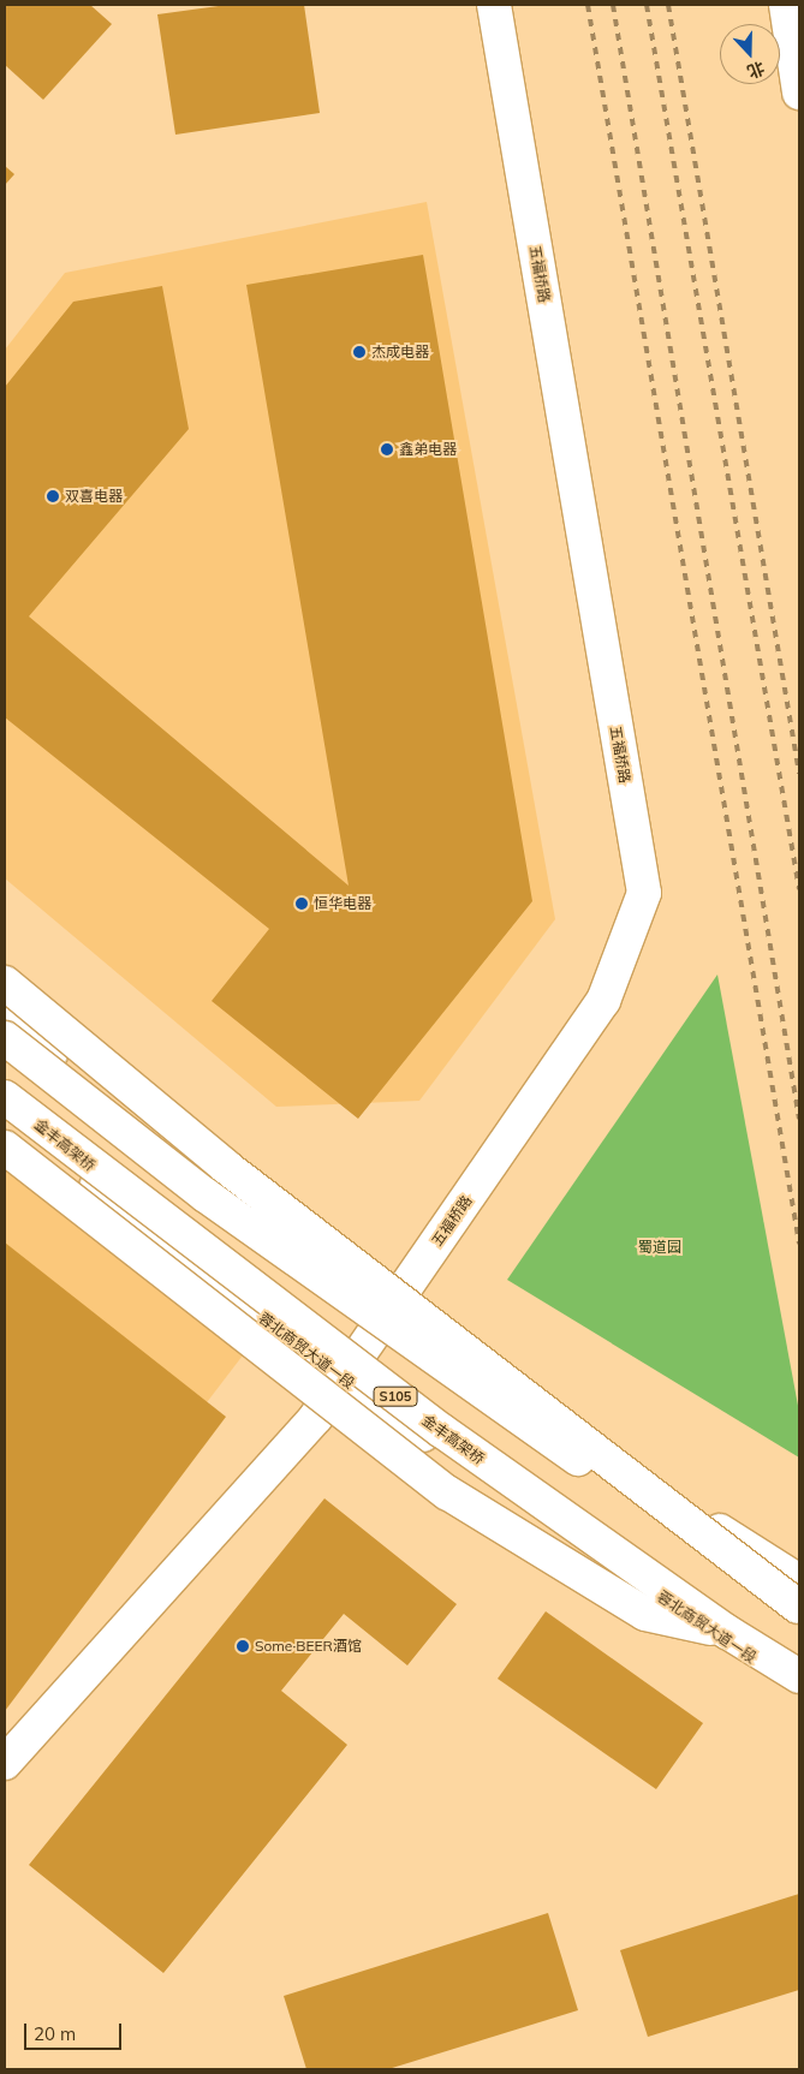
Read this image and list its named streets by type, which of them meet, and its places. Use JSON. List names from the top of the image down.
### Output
{
  "streets": {
    "main road": [
      "五福桥路",
      "金丰高架桥",
      "蓉北商贸大道一段",
      "S105"
    ]
  },
  "crossings": [
    ["五福桥路", "蓉北商贸大道一段"]
  ],
  "parks": ["蜀道园"],
  "places": [
    "杰成电器",
    "鑫弟电器",
    "双喜电器",
    "恒华电器",
    "Some·BEER酒馆"
  ],
  "scale_bar": "20 m",
  "north": "bottom"
}
